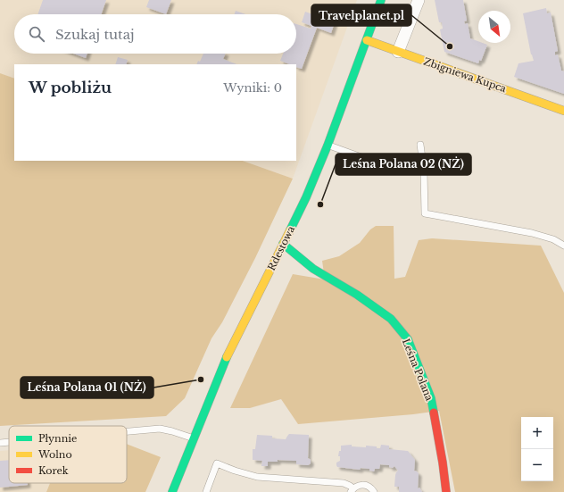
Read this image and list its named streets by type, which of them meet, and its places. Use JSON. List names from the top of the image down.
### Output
{
  "streets": {
    "street": ["Zbigniewa Kupca", "Rdestowa", "Leśna Polana"]
  },
  "crossings": [
    ["Zbigniewa Kupca", "Rdestowa"],
    ["Rdestowa", "Leśna Polana"]
  ],
  "places": ["Travelplanet.pl", "Leśna Polana 02 (NŻ)", "Leśna Polana 01 (NŻ)"],
  "legend": ["Płynnie", "Wolno", "Korek"],
  "north": "bottom right",
  "page": {
    "search": "Szukaj tutaj",
    "heading": ["W pobliżu", "Wyniki: 0"],
    "map_buttons": ["+", "−"]
  }
}
